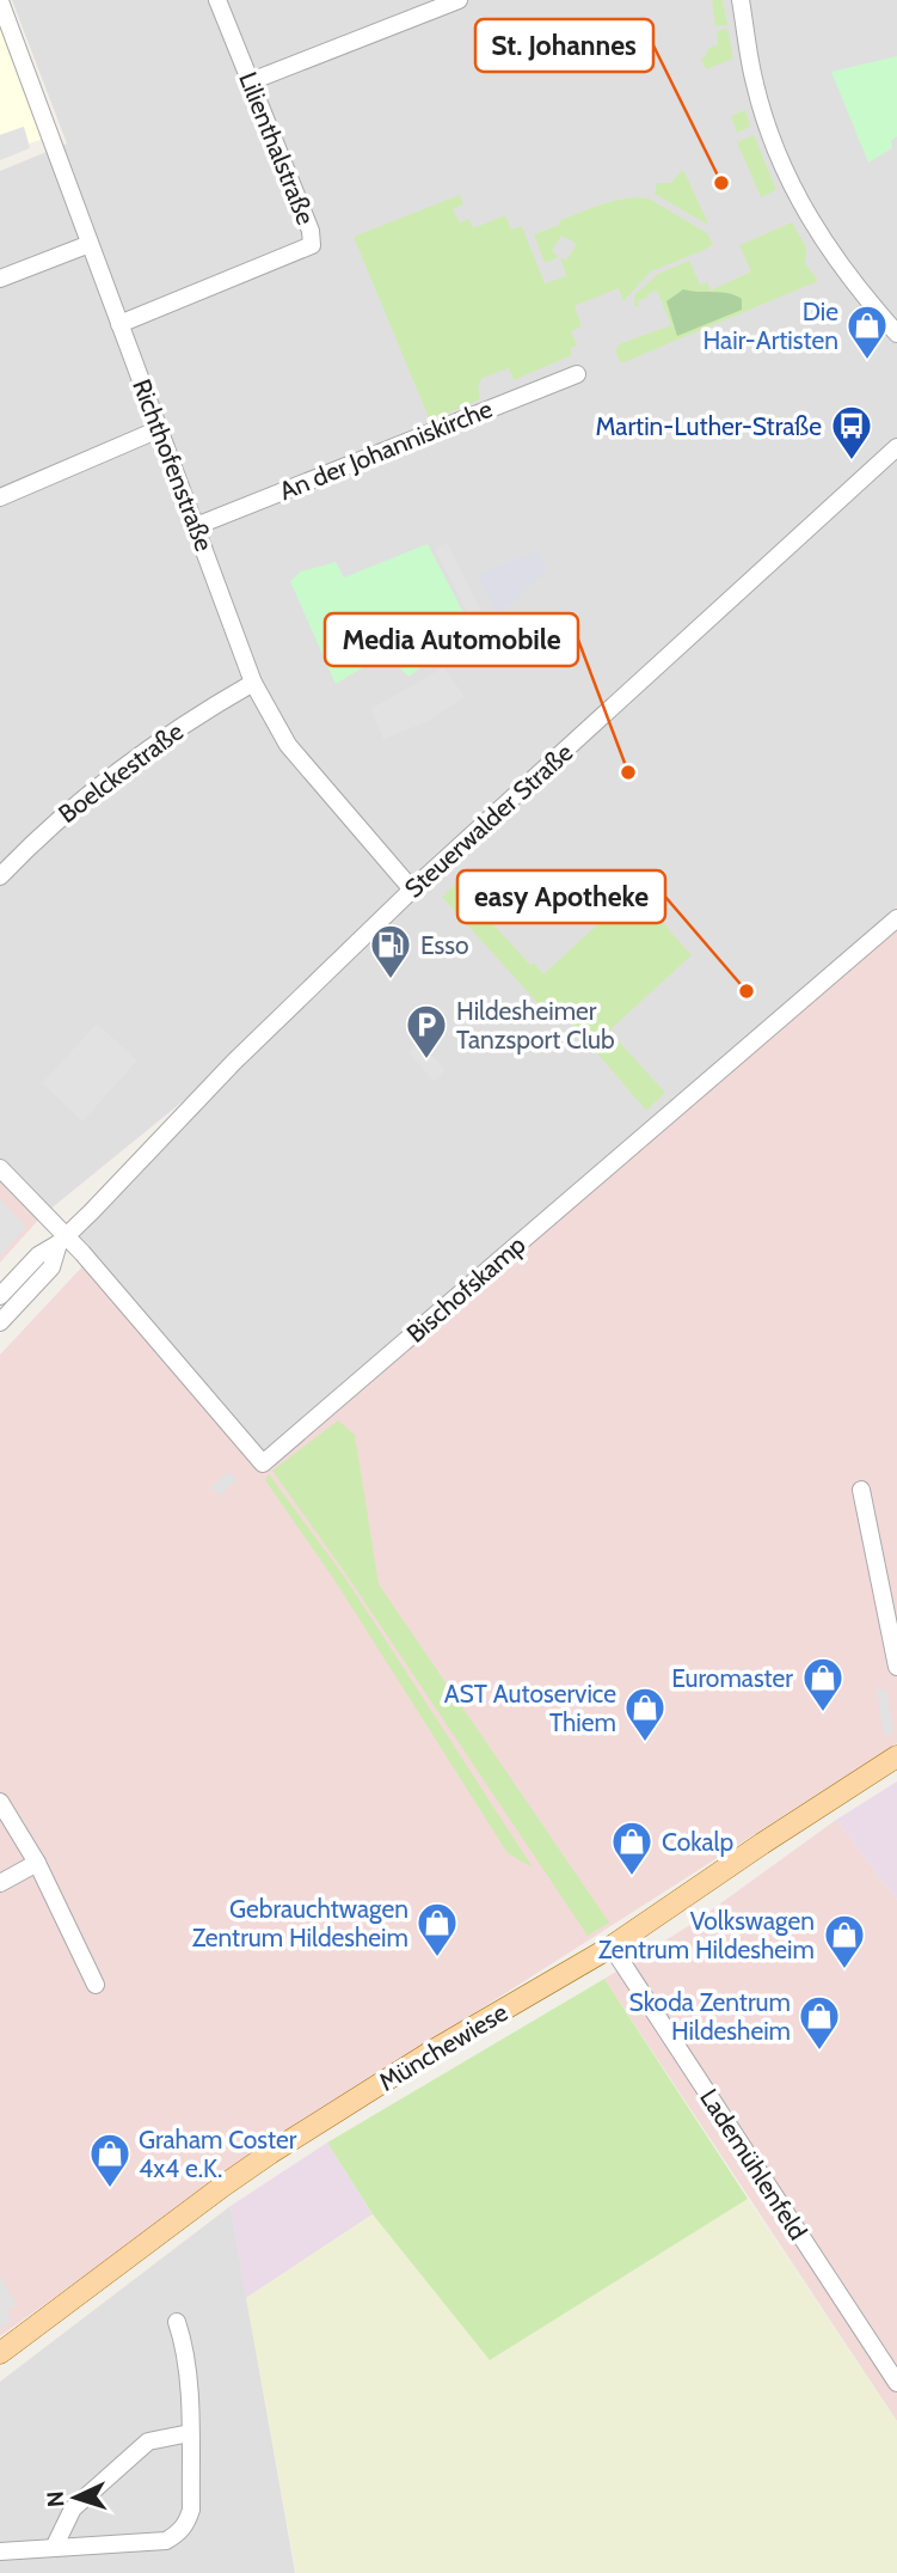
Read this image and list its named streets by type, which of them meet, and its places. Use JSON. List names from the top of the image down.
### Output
{
  "streets": {
    "main road": ["Münchewiese"],
    "street": [
      "Lilienthalstraße",
      "An der Johanniskirche",
      "Richthofenstraße",
      "Boelckestraße",
      "Steuerwalder Straße",
      "Bischofskamp",
      "Lademühlenfeld"
    ]
  },
  "crossings": [
    ["Lilienthalstraße", "Richthofenstraße"],
    ["An der Johanniskirche", "Richthofenstraße"],
    ["Richthofenstraße", "Boelckestraße"],
    ["Richthofenstraße", "Steuerwalder Straße"],
    ["Steuerwalder Straße", "Bischofskamp"],
    ["Münchewiese", "Lademühlenfeld"]
  ],
  "places": {
    "other": ["St. Johannes", "Media Automobile", "easy Apotheke"],
    "shop": [
      "Die Hair-Artisten",
      "Euromaster",
      "AST Autoservice Thiem",
      "Cokalp",
      "Gebrauchtwagen Zentrum Hildesheim",
      "Volkswagen Zentrum Hildesheim",
      "Skoda Zentrum Hildesheim",
      "Graham Coster 4x4 e.K."
    ],
    "bus stop": ["Martin-Luther-Straße"],
    "fuel station": ["Esso"],
    "parking": ["Hildesheimer Tanzsport Club"]
  },
  "north": "left"
}
